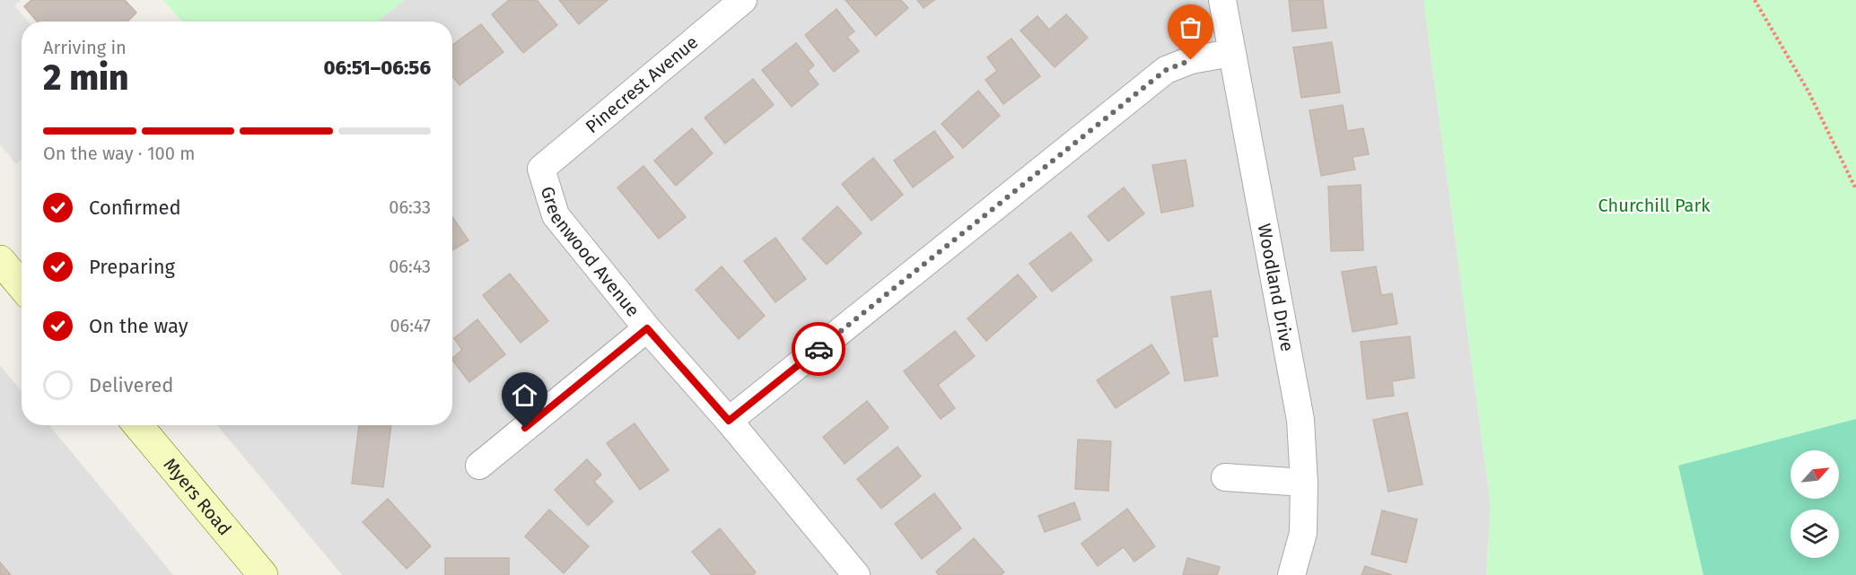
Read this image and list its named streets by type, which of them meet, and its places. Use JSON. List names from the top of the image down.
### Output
{
  "streets": {
    "main road": ["Myers Road"],
    "street": ["Pinecrest Avenue", "Greenwood Avenue", "Woodland Drive"]
  },
  "crossings": [
    ["Pinecrest Avenue", "Greenwood Avenue"]
  ],
  "parks": ["Churchill Park"],
  "north": "top right",
  "page": {
    "heading": ["2 min", "Arriving in", "06:51–06:56"],
    "bar": "On the way · 100 m",
    "list": [
      ["Confirmed", "06:33"],
      ["Preparing", "06:43"],
      ["On the way", "06:47"],
      "Delivered"
    ]
  }
}
